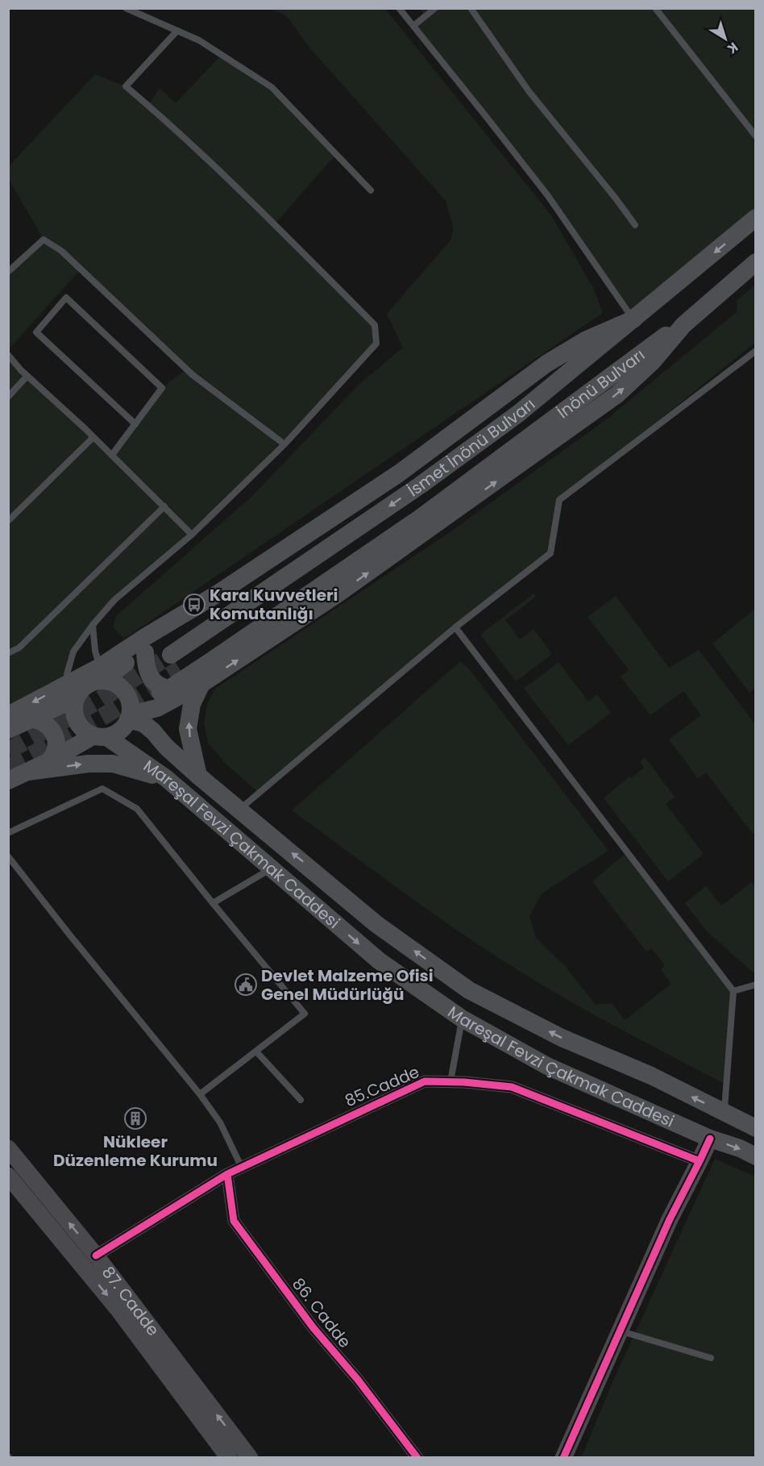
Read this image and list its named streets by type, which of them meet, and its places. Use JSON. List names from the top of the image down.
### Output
{
  "streets": {
    "main road": ["İnönü Bulvarı", "İsmet İnönü Bulvarı", "Mareşal Fevzi Çakmak Caddesi"],
    "street": ["85.Cadde", "87. Cadde", "86. Cadde"]
  },
  "crossings": [
    ["İnönü Bulvarı", "İsmet İnönü Bulvarı"],
    ["85.Cadde", "87. Cadde"],
    ["85.Cadde", "86. Cadde"]
  ],
  "places": {
    "bus stop": ["Kara Kuvvetleri Komutanlığı"],
    "public building": ["Devlet Malzeme Ofisi Genel Müdürlüğü"],
    "building": ["Nükleer Düzenleme Kurumu"]
  },
  "north": "bottom right"
}
